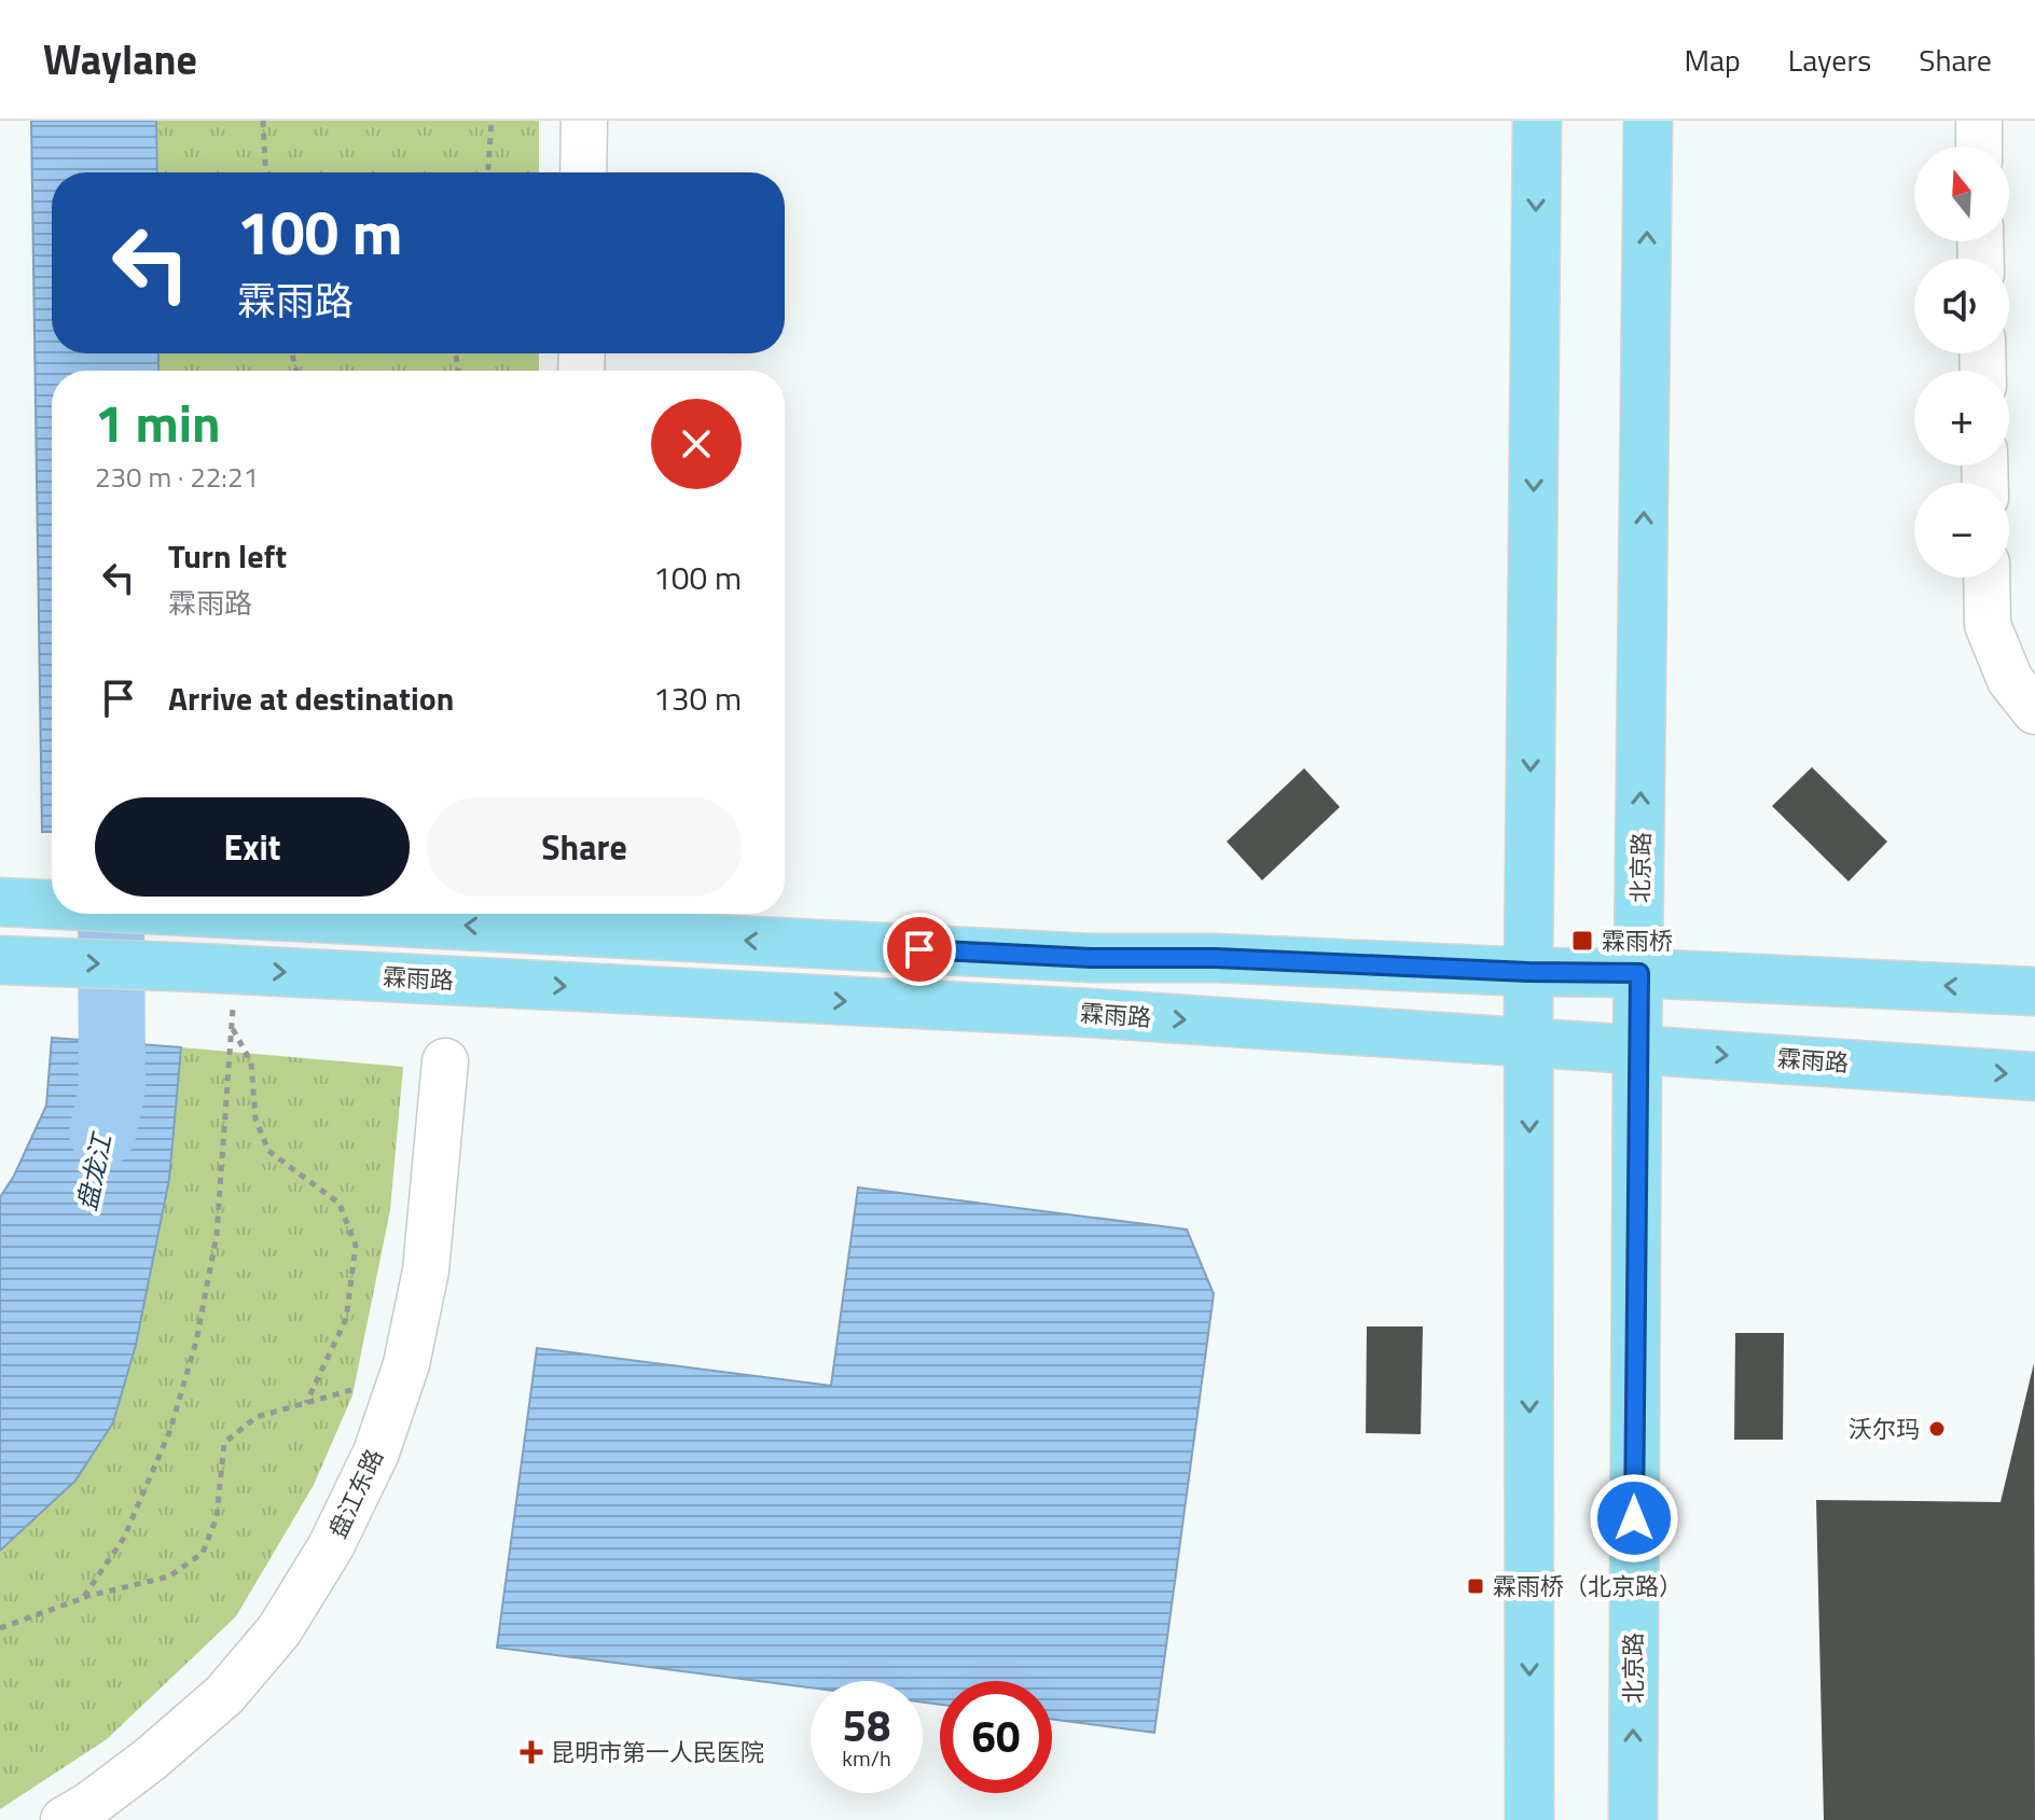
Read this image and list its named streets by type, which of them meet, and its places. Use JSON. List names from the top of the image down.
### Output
{
  "streets": {
    "main road": ["北京路", "霖雨路"],
    "street": ["盘江东路"]
  },
  "crossings": [
    ["北京路", "霖雨路"]
  ],
  "water": ["盘龙江"],
  "places": {
    "transit": ["霖雨桥", "霖雨桥（北京路）"],
    "other": ["沃尔玛"],
    "health": ["昆明市第一人民医院"]
  },
  "north": "top",
  "page": {
    "header": "Waylane",
    "nav": ["Map", "Layers", "Share"],
    "map_buttons": ["+", "−"],
    "turn": ["100 m", "霖雨路"],
    "heading": ["1 min", "230 m · 22:21"],
    "list": [
      {
        "name": "Turn left",
        "note": "霖雨路",
        "value": "100 m"
      },
      {
        "name": "Arrive at destination",
        "value": "130 m"
      }
    ],
    "buttons": ["Exit", "Share"],
    "speed": "58 km/h",
    "limit": "60"
  }
}
